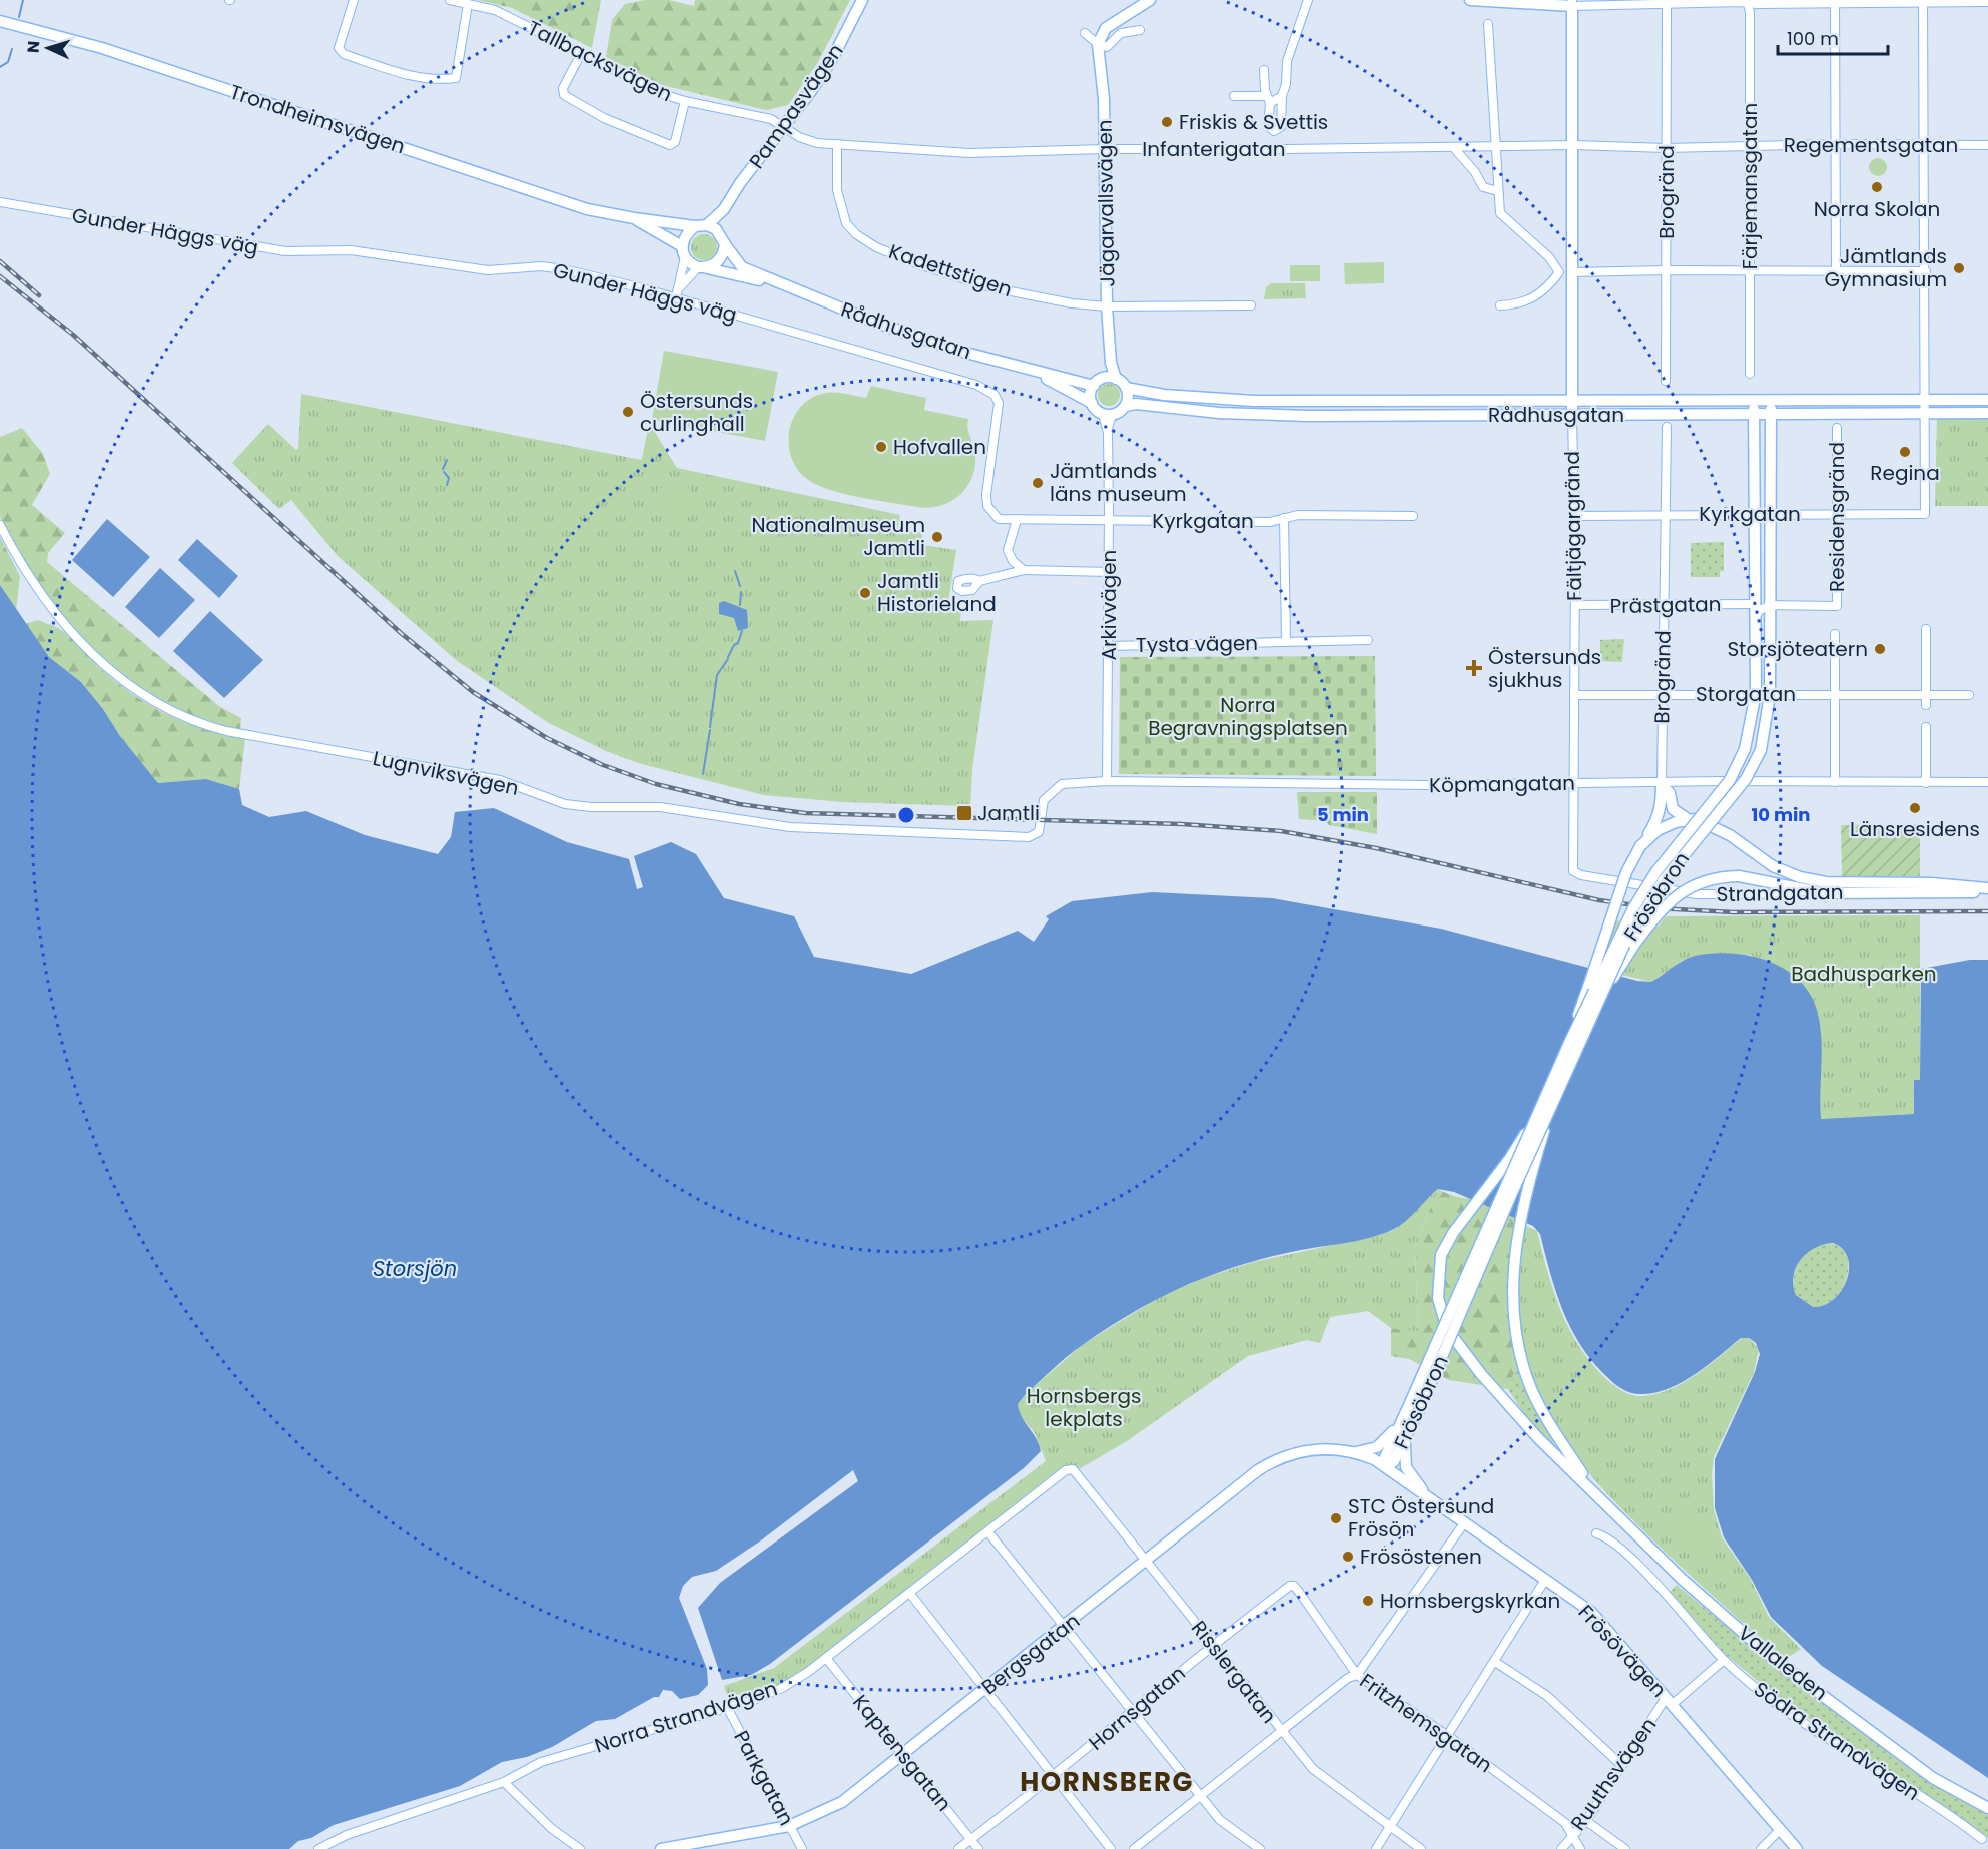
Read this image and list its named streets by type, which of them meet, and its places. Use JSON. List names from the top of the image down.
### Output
{
  "streets": {
    "main road": [
      "Pampasvägen",
      "Trondheimsvägen",
      "Jägarvallsvägen",
      "Rådhusgatan",
      "Fältjägargränd",
      "Strandgatan",
      "Frösöbron",
      "Frösövägen",
      "Bergsgatan",
      "Vallaleden"
    ],
    "street": [
      "Tallbacksvägen",
      "Regementsgatan",
      "Infanterigatan",
      "Färjemansgatan",
      "Brogränd",
      "Gunder Häggs väg",
      "Kadettstigen",
      "Kyrkgatan",
      "Residensgränd",
      "Arkivvägen",
      "Prästgatan",
      "Tysta vägen",
      "Storgatan",
      "Lugnviksvägen",
      "Köpmangatan",
      "Risslergatan",
      "Hornsgatan",
      "Norra Strandvägen",
      "Fritzhemsgatan",
      "Södra Strandvägen",
      "Kaptensgatan",
      "Ruuthsvägen",
      "Parkgatan"
    ]
  },
  "crossings": [
    ["Tallbacksvägen", "Pampasvägen"],
    ["Tallbacksvägen", "Infanterigatan"],
    ["Pampasvägen", "Trondheimsvägen"],
    ["Pampasvägen", "Infanterigatan"],
    ["Pampasvägen", "Rådhusgatan"],
    ["Trondheimsvägen", "Rådhusgatan"],
    ["Regementsgatan", "Infanterigatan"],
    ["Regementsgatan", "Färjemansgatan"],
    ["Regementsgatan", "Brogränd"],
    ["Regementsgatan", "Fältjägargränd"],
    ["Infanterigatan", "Jägarvallsvägen"],
    ["Infanterigatan", "Kadettstigen"],
    ["Infanterigatan", "Fältjägargränd"],
    ["Brogränd", "Kyrkgatan"],
    ["Brogränd", "Prästgatan"],
    ["Brogränd", "Storgatan"],
    ["Brogränd", "Köpmangatan"],
    ["Brogränd", "Frösöbron"],
    ["Jägarvallsvägen", "Kadettstigen"],
    ["Jägarvallsvägen", "Rådhusgatan"],
    ["Jägarvallsvägen", "Arkivvägen"],
    ["Gunder Häggs väg", "Kyrkgatan"],
    ["Rådhusgatan", "Kyrkgatan"],
    ["Rådhusgatan", "Fältjägargränd"],
    ["Rådhusgatan", "Arkivvägen"],
    ["Kyrkgatan", "Residensgränd"],
    ["Kyrkgatan", "Fältjägargränd"],
    ["Kyrkgatan", "Arkivvägen"],
    ["Fältjägargränd", "Prästgatan"],
    ["Fältjägargränd", "Storgatan"],
    ["Fältjägargränd", "Köpmangatan"],
    ["Fältjägargränd", "Strandgatan"],
    ["Arkivvägen", "Tysta vägen"],
    ["Arkivvägen", "Köpmangatan"],
    ["Storgatan", "Frösöbron"],
    ["Lugnviksvägen", "Köpmangatan"],
    ["Köpmangatan", "Frösöbron"],
    ["Frösöbron", "Frösövägen"],
    ["Frösöbron", "Bergsgatan"],
    ["Frösöbron", "Vallaleden"],
    ["Frösövägen", "Bergsgatan"],
    ["Frösövägen", "Ruuthsvägen"],
    ["Bergsgatan", "Risslergatan"],
    ["Bergsgatan", "Kaptensgatan"],
    ["Bergsgatan", "Parkgatan"],
    ["Risslergatan", "Hornsgatan"],
    ["Risslergatan", "Norra Strandvägen"],
    ["Hornsgatan", "Fritzhemsgatan"],
    ["Hornsgatan", "Kaptensgatan"],
    ["Norra Strandvägen", "Kaptensgatan"],
    ["Norra Strandvägen", "Parkgatan"],
    ["Fritzhemsgatan", "Ruuthsvägen"],
    ["Södra Strandvägen", "Ruuthsvägen"]
  ],
  "districts": ["HORNSBERG"],
  "water": ["Storsjön"],
  "parks": ["Norra Begravningsplatsen", "Badhusparken", "Hornsbergs lekplats"],
  "places": {
    "other": [
      "Friskis & Svettis",
      "Norra Skolan",
      "Jämtlands Gymnasium",
      "Östersunds curlinghall",
      "Hofvallen",
      "Regina",
      "Jämtlands läns museum",
      "Nationalmuseum Jamtli",
      "Jamtli Historieland",
      "Storsjöteatern",
      "Länsresidens",
      "STC Östersund Frösön",
      "Frösöstenen",
      "Hornsbergskyrkan"
    ],
    "health": ["Östersunds sjukhus"],
    "transit": ["Jamtli"]
  },
  "scale_bar": "100 m",
  "north": "left",
  "rings": ["5 min", "10 min"]
}
